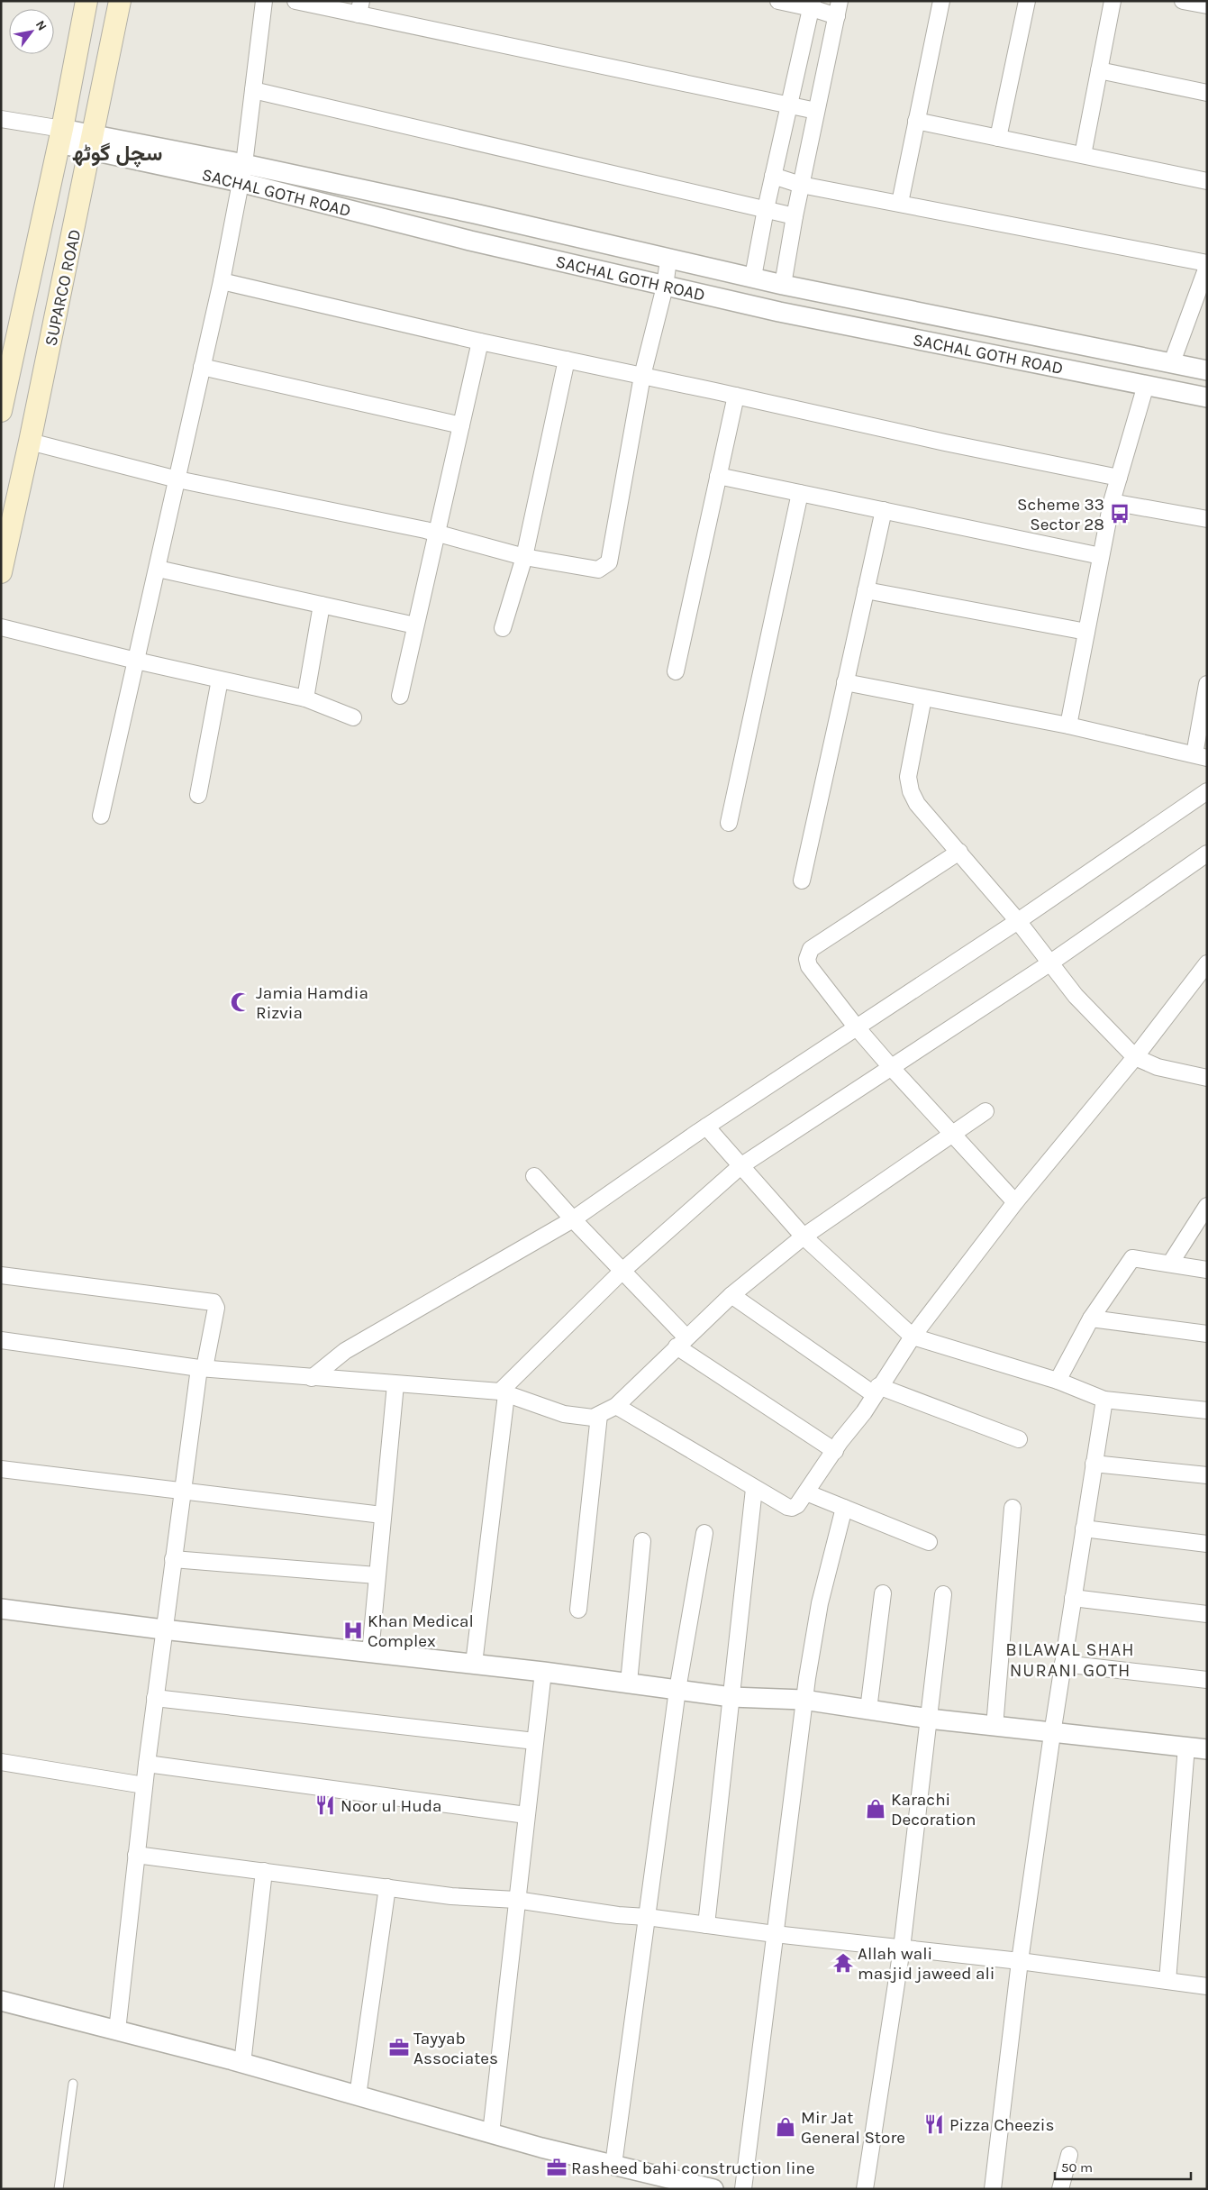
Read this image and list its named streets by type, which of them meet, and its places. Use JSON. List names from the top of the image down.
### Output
{
  "streets": {
    "main road": ["SUPARCO ROAD"],
    "street": ["SACHAL GOTH ROAD"]
  },
  "crossings": [
    ["SACHAL GOTH ROAD", "SUPARCO ROAD"]
  ],
  "districts": ["سچل گوٹھ", "BILAWAL SHAH NURANI GOTH"],
  "places": {
    "bus stop": ["Scheme 33 Sector 28"],
    "mosque": ["Jamia Hamdia Rizvia"],
    "hospital": ["Khan Medical Complex"],
    "restaurant": ["Noor ul Huda", "Pizza Cheezis"],
    "shop": ["Karachi Decoration", "Mir Jat General Store"],
    "temple": ["Allah wali masjid jaweed ali"],
    "office": ["Tayyab Associates", "Rasheed bahi construction line"]
  },
  "scale_bar": "50 m",
  "north": "top right"
}
